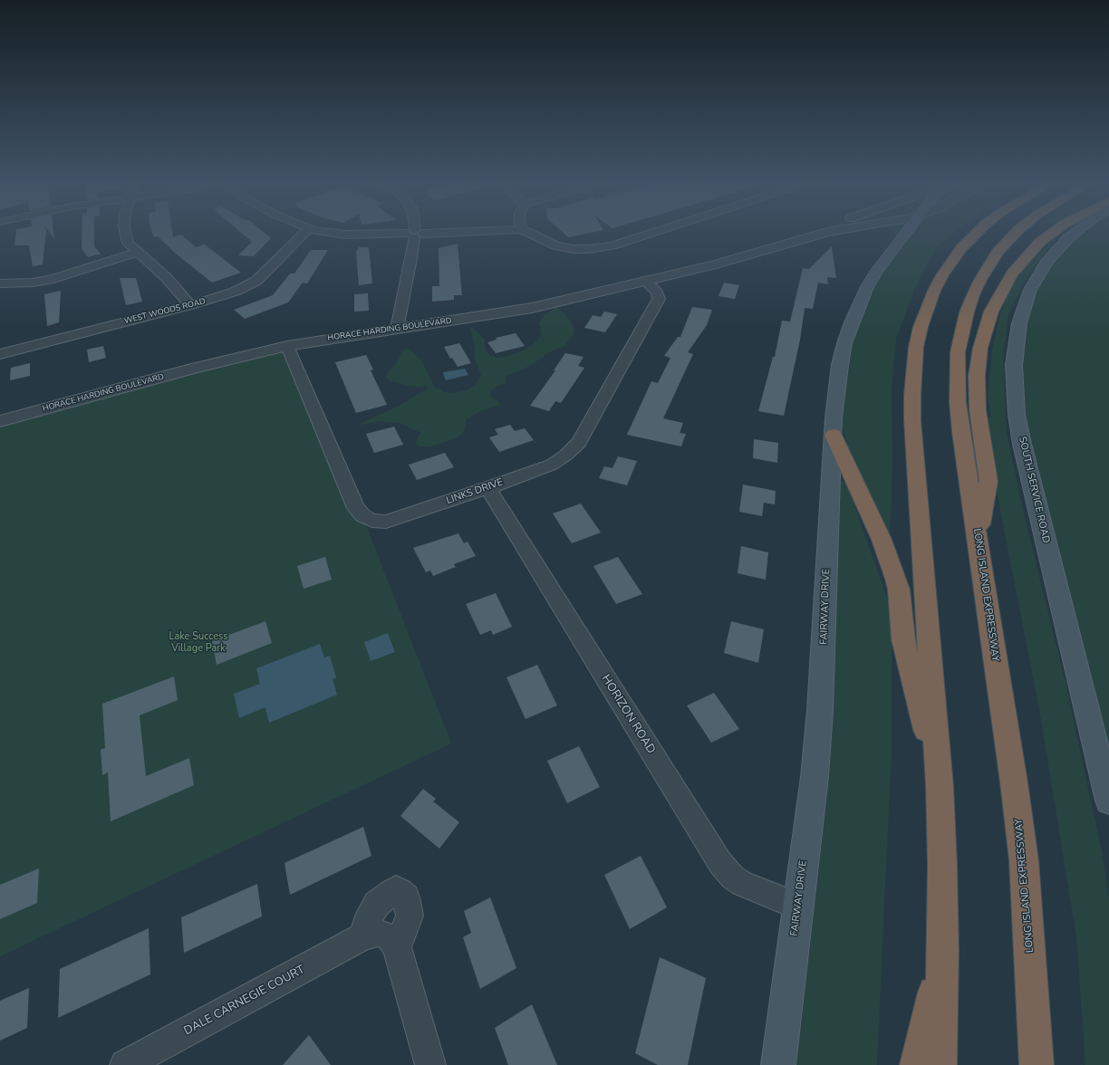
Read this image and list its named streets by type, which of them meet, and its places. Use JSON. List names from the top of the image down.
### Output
{
  "streets": {
    "highway": ["LONG ISLAND EXPRESSWAY"],
    "main road": ["SOUTH SERVICE ROAD", "FAIRWAY DRIVE"],
    "street": [
      "WEST WOODS ROAD",
      "HORACE HARDING BOULEVARD",
      "LINKS DRIVE",
      "HORIZON ROAD",
      "DALE CARNEGIE COURT"
    ]
  },
  "crossings": [
    ["HORACE HARDING BOULEVARD", "LINKS DRIVE"],
    ["LINKS DRIVE", "HORIZON ROAD"],
    ["FAIRWAY DRIVE", "HORIZON ROAD"]
  ],
  "parks": ["Lake Success Village Park"]
}
